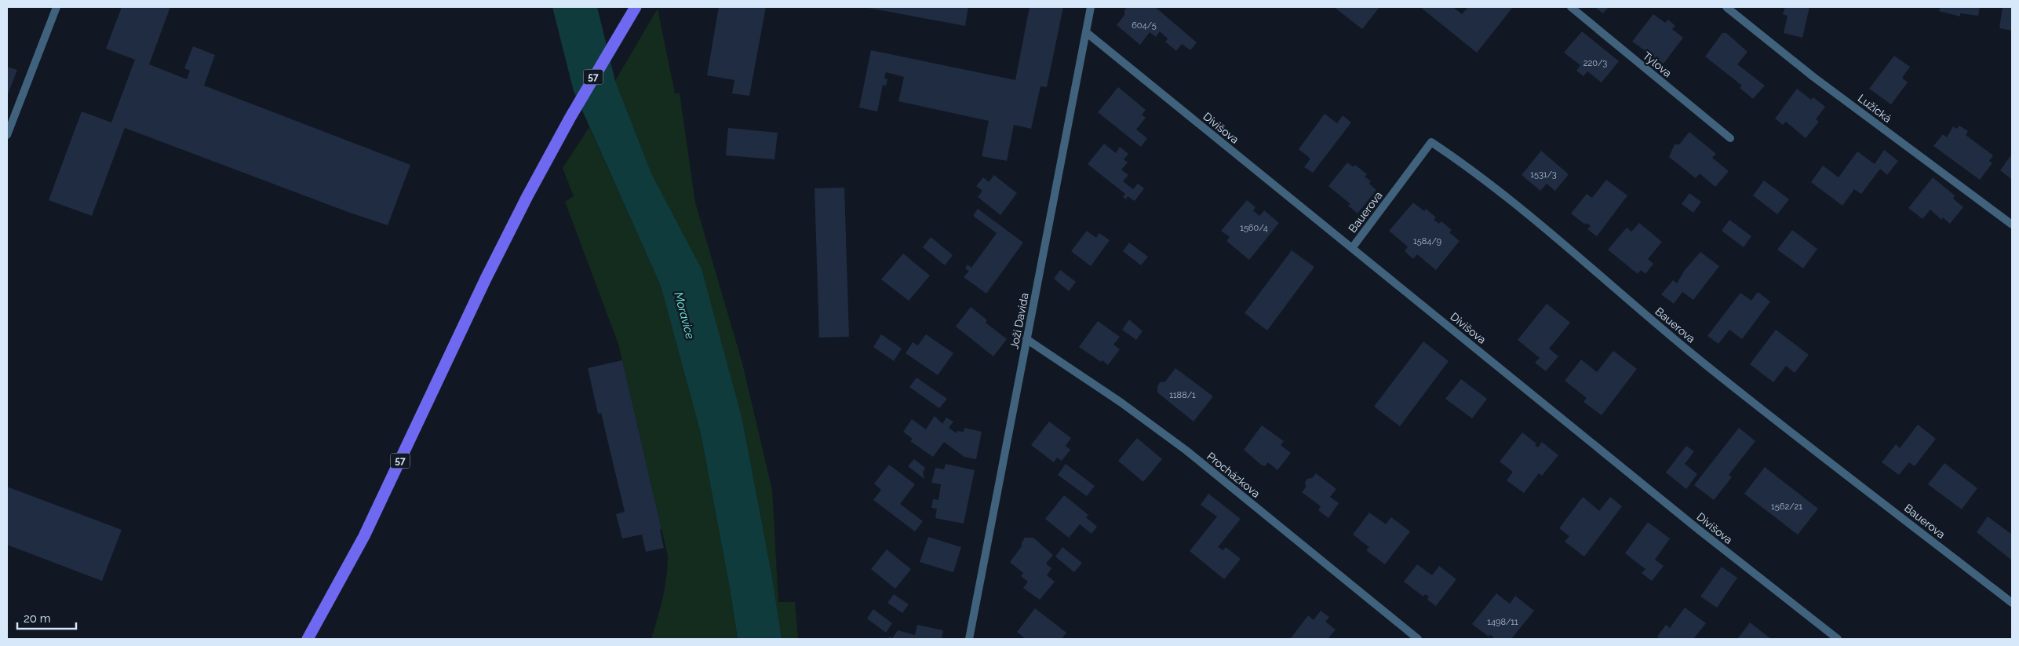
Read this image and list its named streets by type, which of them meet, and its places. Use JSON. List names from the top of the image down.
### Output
{
  "streets": {
    "main road": ["57"],
    "street": [
      "Tylova",
      "Lužická",
      "Divišova",
      "Bauerova",
      "Joži Davida",
      "Procházkova"
    ]
  },
  "crossings": [
    ["Divišova", "Bauerova"],
    ["Divišova", "Joži Davida"],
    ["Joži Davida", "Procházkova"]
  ],
  "water": ["Moravice"],
  "house_numbers": [
    "604/5",
    "220/3",
    "1531/3",
    "1560/4",
    "1584/9",
    "1188/1",
    "1562/21",
    "1498/11"
  ],
  "scale_bar": "20 m"
}
